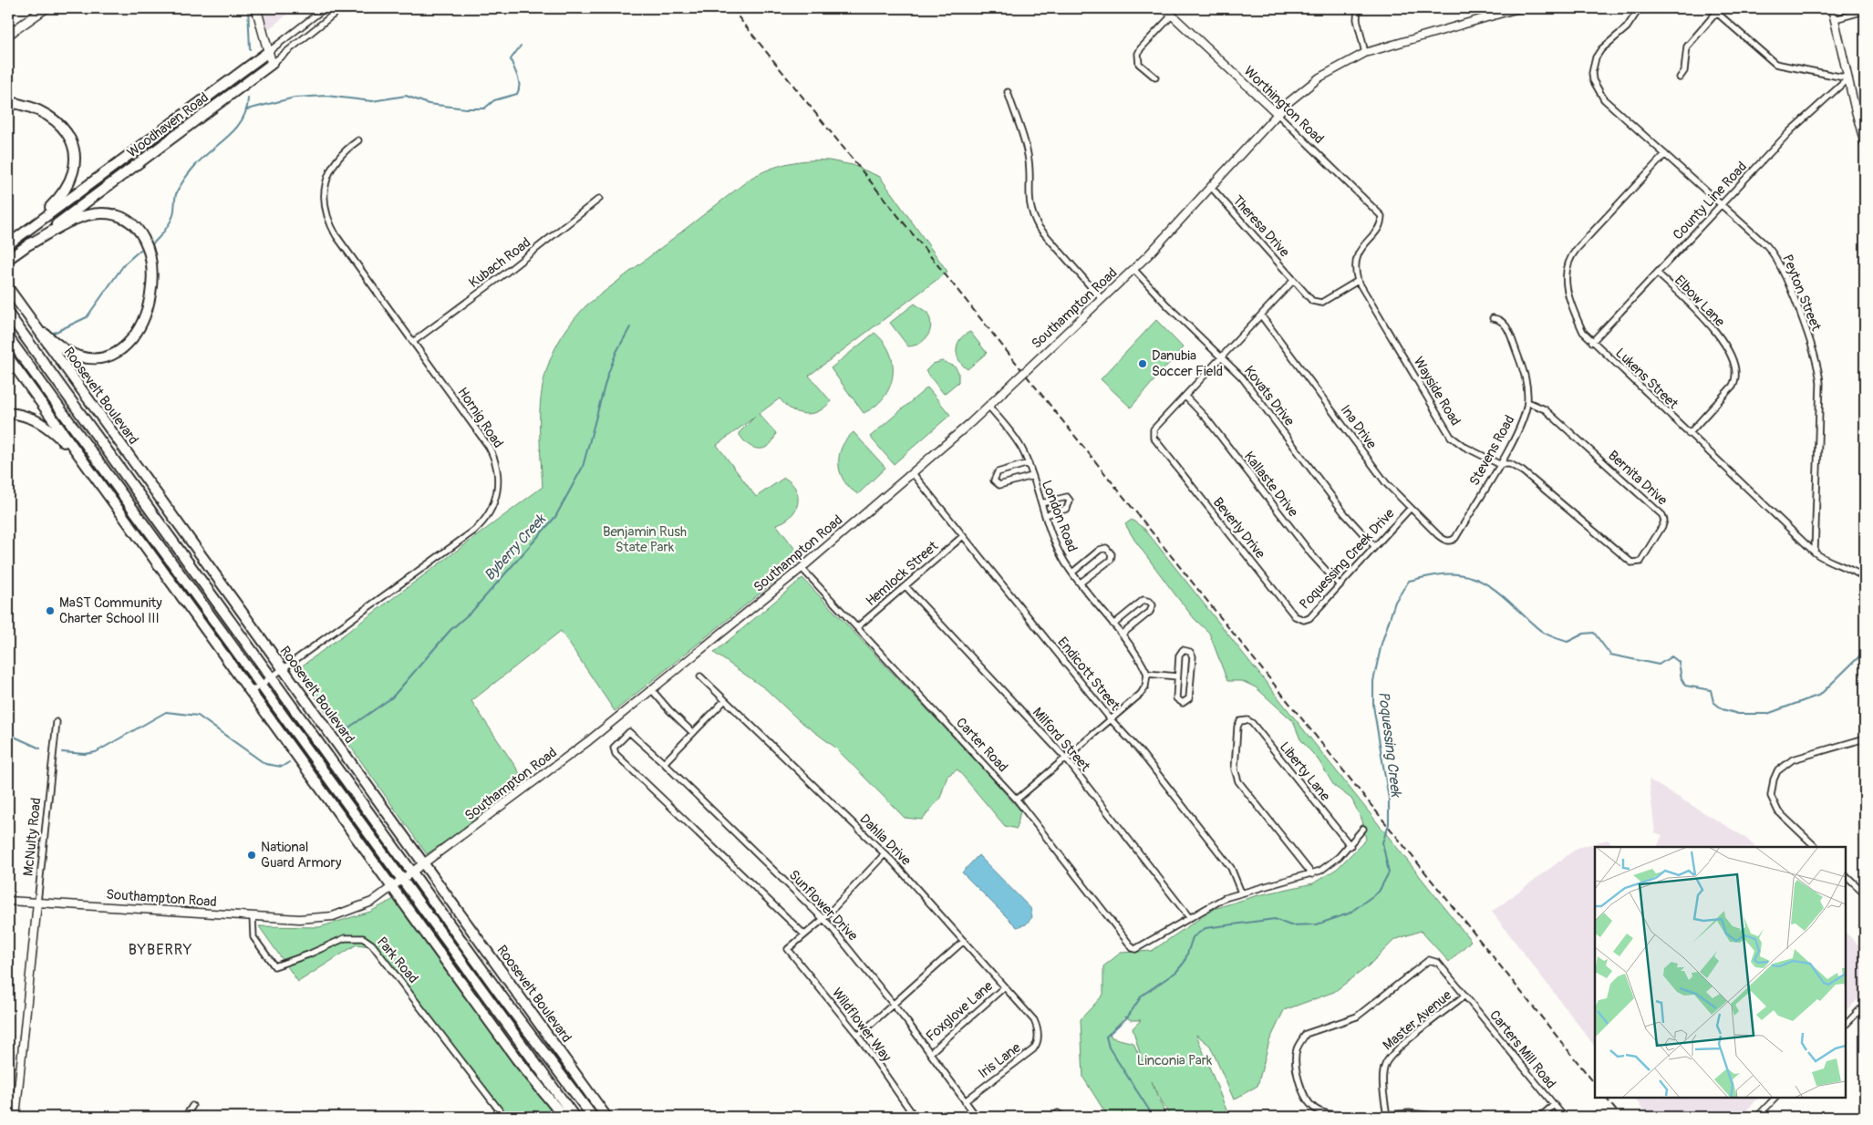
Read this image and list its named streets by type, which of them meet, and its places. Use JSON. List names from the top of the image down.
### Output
{
  "streets": {
    "highway": ["Woodhaven Road", "Roosevelt Boulevard"],
    "street": [
      "Worthington Road",
      "County Line Road",
      "Theresa Drive",
      "Kubach Road",
      "Peyton Street",
      "Elbow Lane",
      "Southampton Road",
      "Lukens Street",
      "Wayside Road",
      "Kovats Drive",
      "Hornig Road",
      "Ina Drive",
      "Stevens Road",
      "Bernita Drive",
      "Kallaste Drive",
      "London Road",
      "Beverly Drive",
      "Poquessing Creek Drive",
      "Hemlock Street",
      "Endicott Street",
      "Milford Street",
      "Carter Road",
      "Liberty Lane",
      "McNulty Road",
      "Dahlia Drive",
      "Sunflower Drive",
      "Park Road",
      "Foxglove Lane",
      "Master Avenue",
      "Wildflower Way",
      "Carters Mill Road",
      "Iris Lane"
    ]
  },
  "crossings": [
    ["Worthington Road", "Theresa Drive"],
    ["Worthington Road", "Southampton Road"],
    ["Worthington Road", "Wayside Road"],
    ["County Line Road", "Peyton Street"],
    ["County Line Road", "Elbow Lane"],
    ["County Line Road", "Lukens Street"],
    ["Theresa Drive", "Southampton Road"],
    ["Theresa Drive", "Wayside Road"],
    ["Theresa Drive", "Beverly Drive"],
    ["Kubach Road", "Hornig Road"],
    ["Peyton Street", "Lukens Street"],
    ["Elbow Lane", "Lukens Street"],
    ["Southampton Road", "Roosevelt Boulevard"],
    ["Southampton Road", "Kovats Drive"],
    ["Southampton Road", "London Road"],
    ["Southampton Road", "Endicott Street"],
    ["Southampton Road", "Carter Road"],
    ["Southampton Road", "McNulty Road"],
    ["Southampton Road", "Park Road"],
    ["Wayside Road", "Stevens Road"],
    ["Wayside Road", "Bernita Drive"],
    ["Roosevelt Boulevard", "Hornig Road"],
    ["Kovats Drive", "Beverly Drive"],
    ["Kovats Drive", "Poquessing Creek Drive"],
    ["Ina Drive", "Stevens Road"],
    ["Ina Drive", "Beverly Drive"],
    ["Ina Drive", "Poquessing Creek Drive"],
    ["Stevens Road", "Bernita Drive"],
    ["Kallaste Drive", "Beverly Drive"],
    ["Kallaste Drive", "Poquessing Creek Drive"],
    ["Beverly Drive", "Poquessing Creek Drive"],
    ["Hemlock Street", "Endicott Street"],
    ["Hemlock Street", "Milford Street"],
    ["Hemlock Street", "Carter Road"],
    ["Milford Street", "Carter Road"],
    ["Dahlia Drive", "Foxglove Lane"],
    ["Dahlia Drive", "Iris Lane"],
    ["Sunflower Drive", "Foxglove Lane"],
    ["Sunflower Drive", "Wildflower Way"],
    ["Sunflower Drive", "Iris Lane"],
    ["Master Avenue", "Carters Mill Road"]
  ],
  "districts": ["BYBERRY"],
  "water": ["Byberry Creek", "Poquessing Creek"],
  "parks": ["Benjamin Rush State Park", "Linconia Park"],
  "places": ["Danubia Soccer Field", "MaST Community Charter School III", "National Guard Armory"]
}
